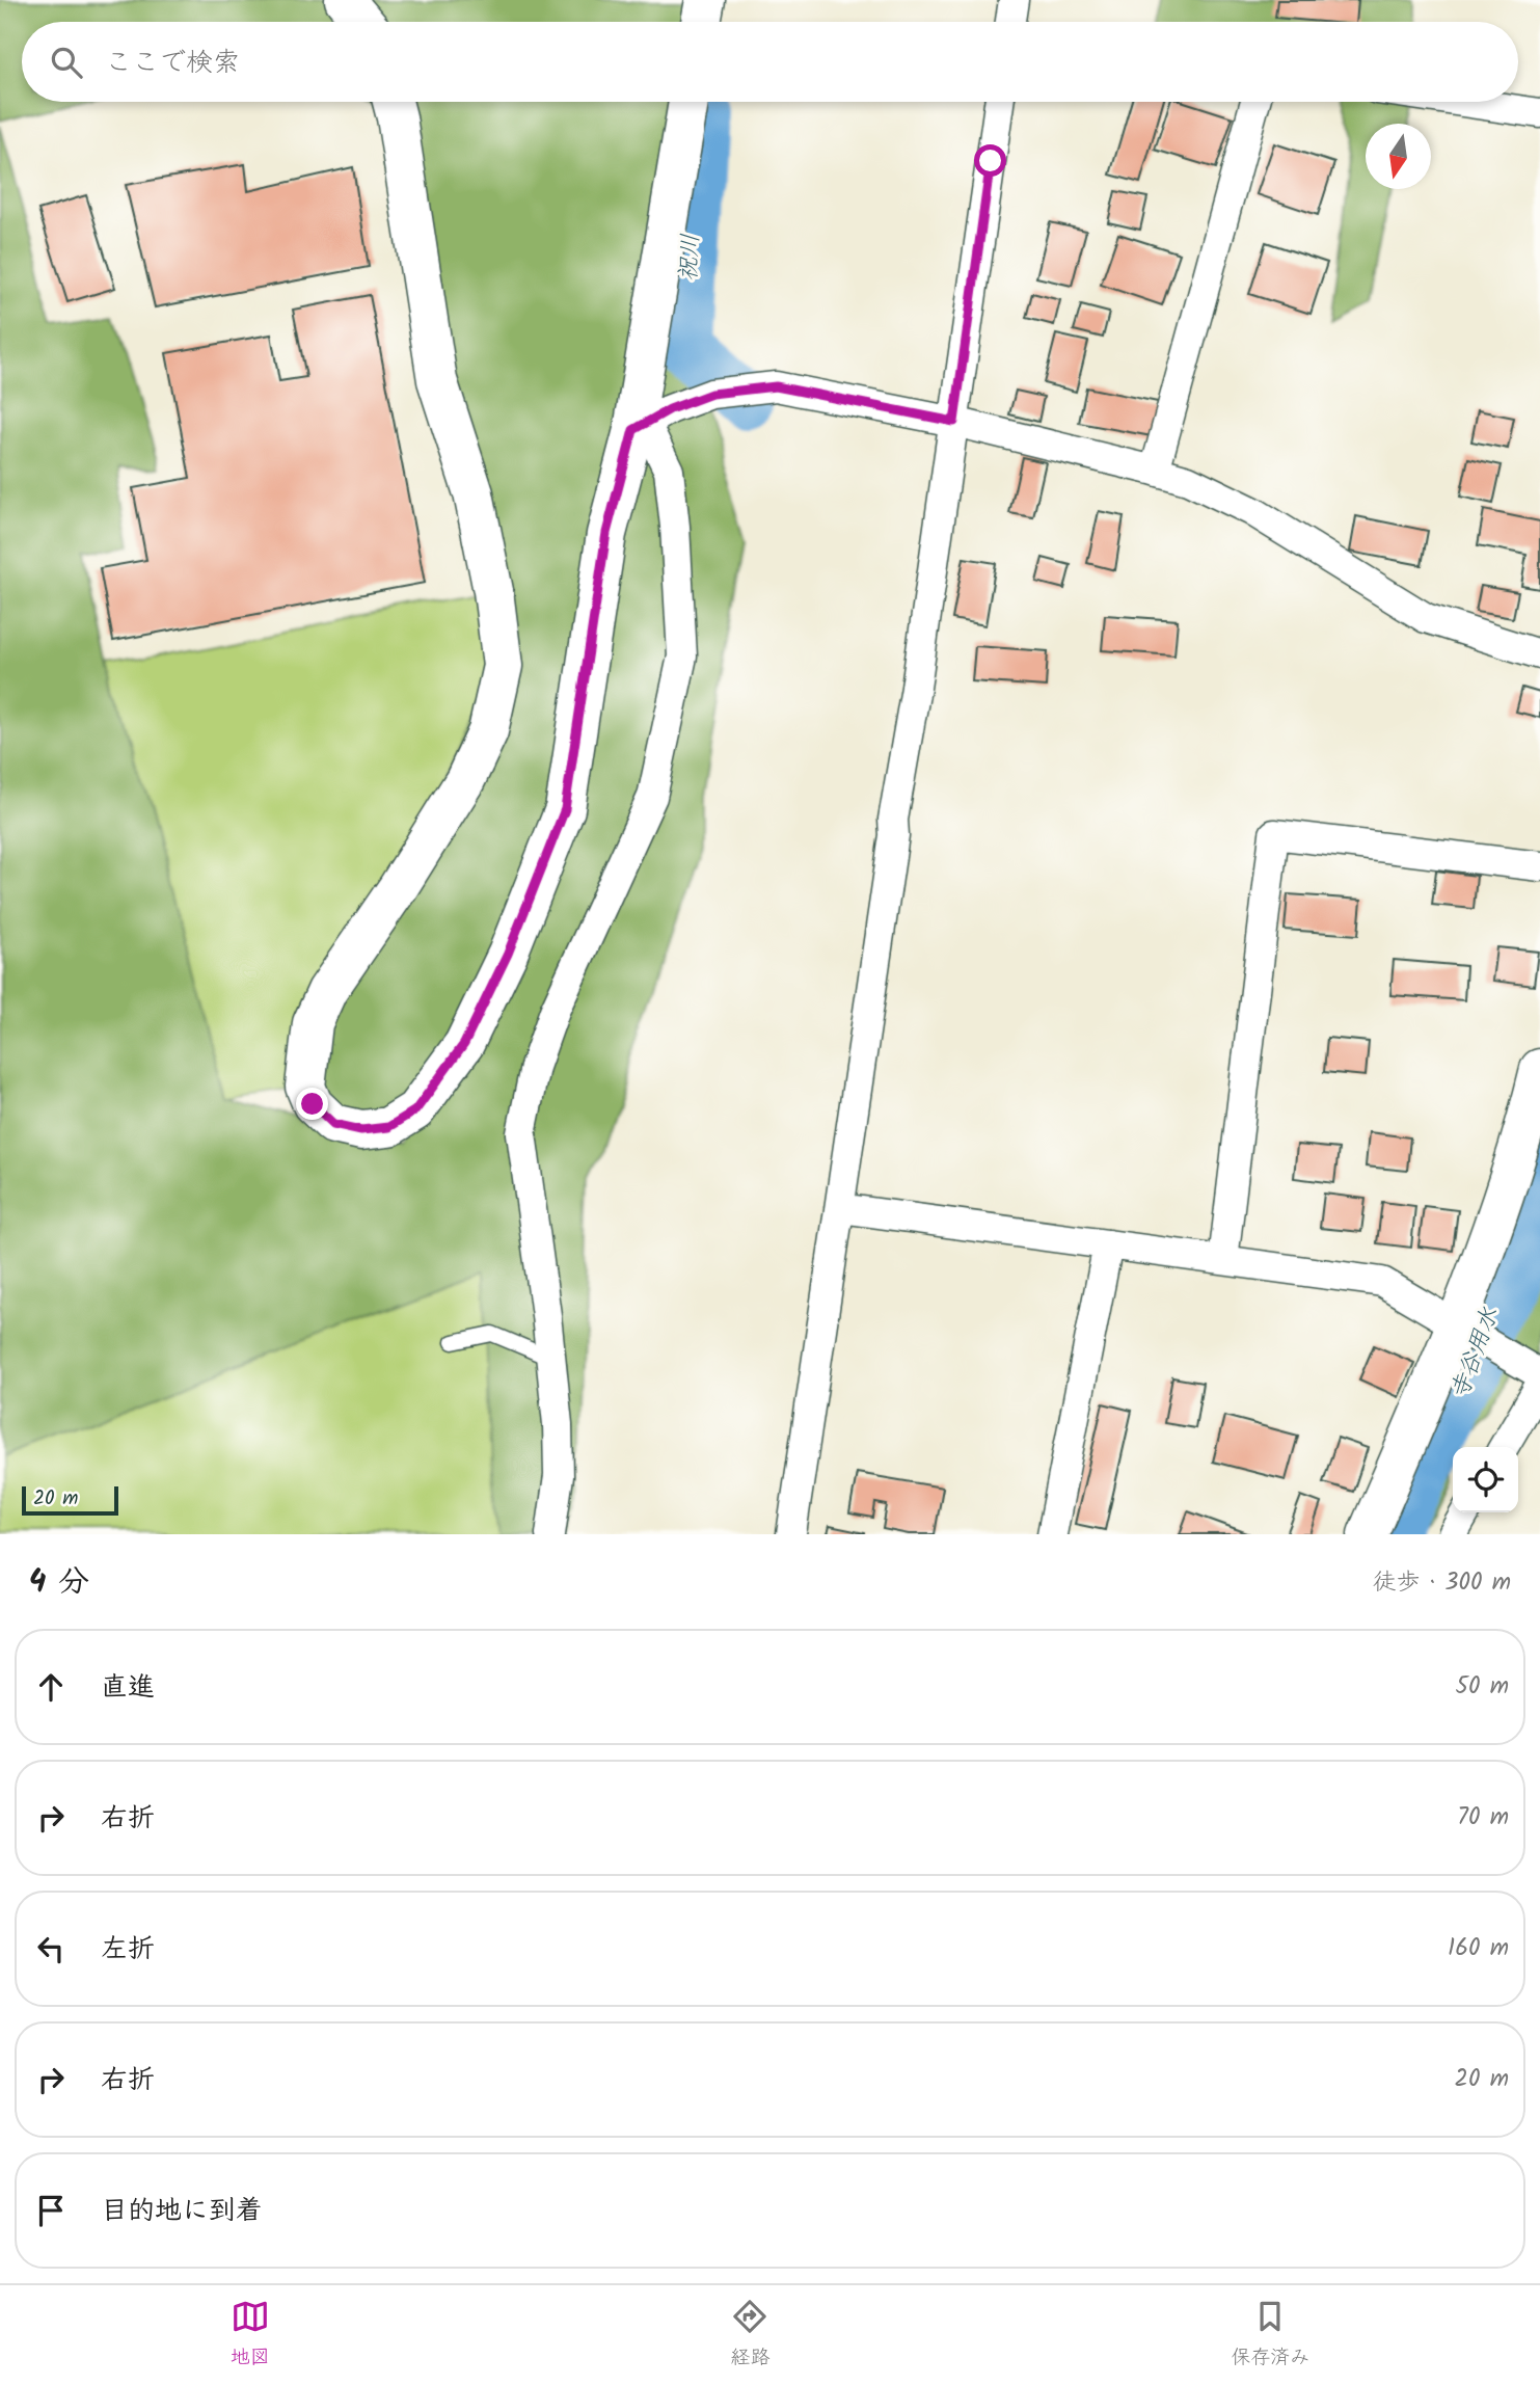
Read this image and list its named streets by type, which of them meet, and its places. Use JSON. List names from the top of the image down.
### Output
{
  "water": ["祝川", "寺谷用水"],
  "scale_bar": "20 m",
  "north": "bottom",
  "page": {
    "search": "ここで検索",
    "scale": "20 m",
    "heading": ["4 分", "徒歩 · 300 m"],
    "list": [
      ["直進", "50 m"],
      ["右折", "70 m"],
      ["左折", "160 m"],
      ["右折", "20 m"],
      "目的地に到着"
    ],
    "nav": ["地図", "経路", "保存済み"]
  }
}
